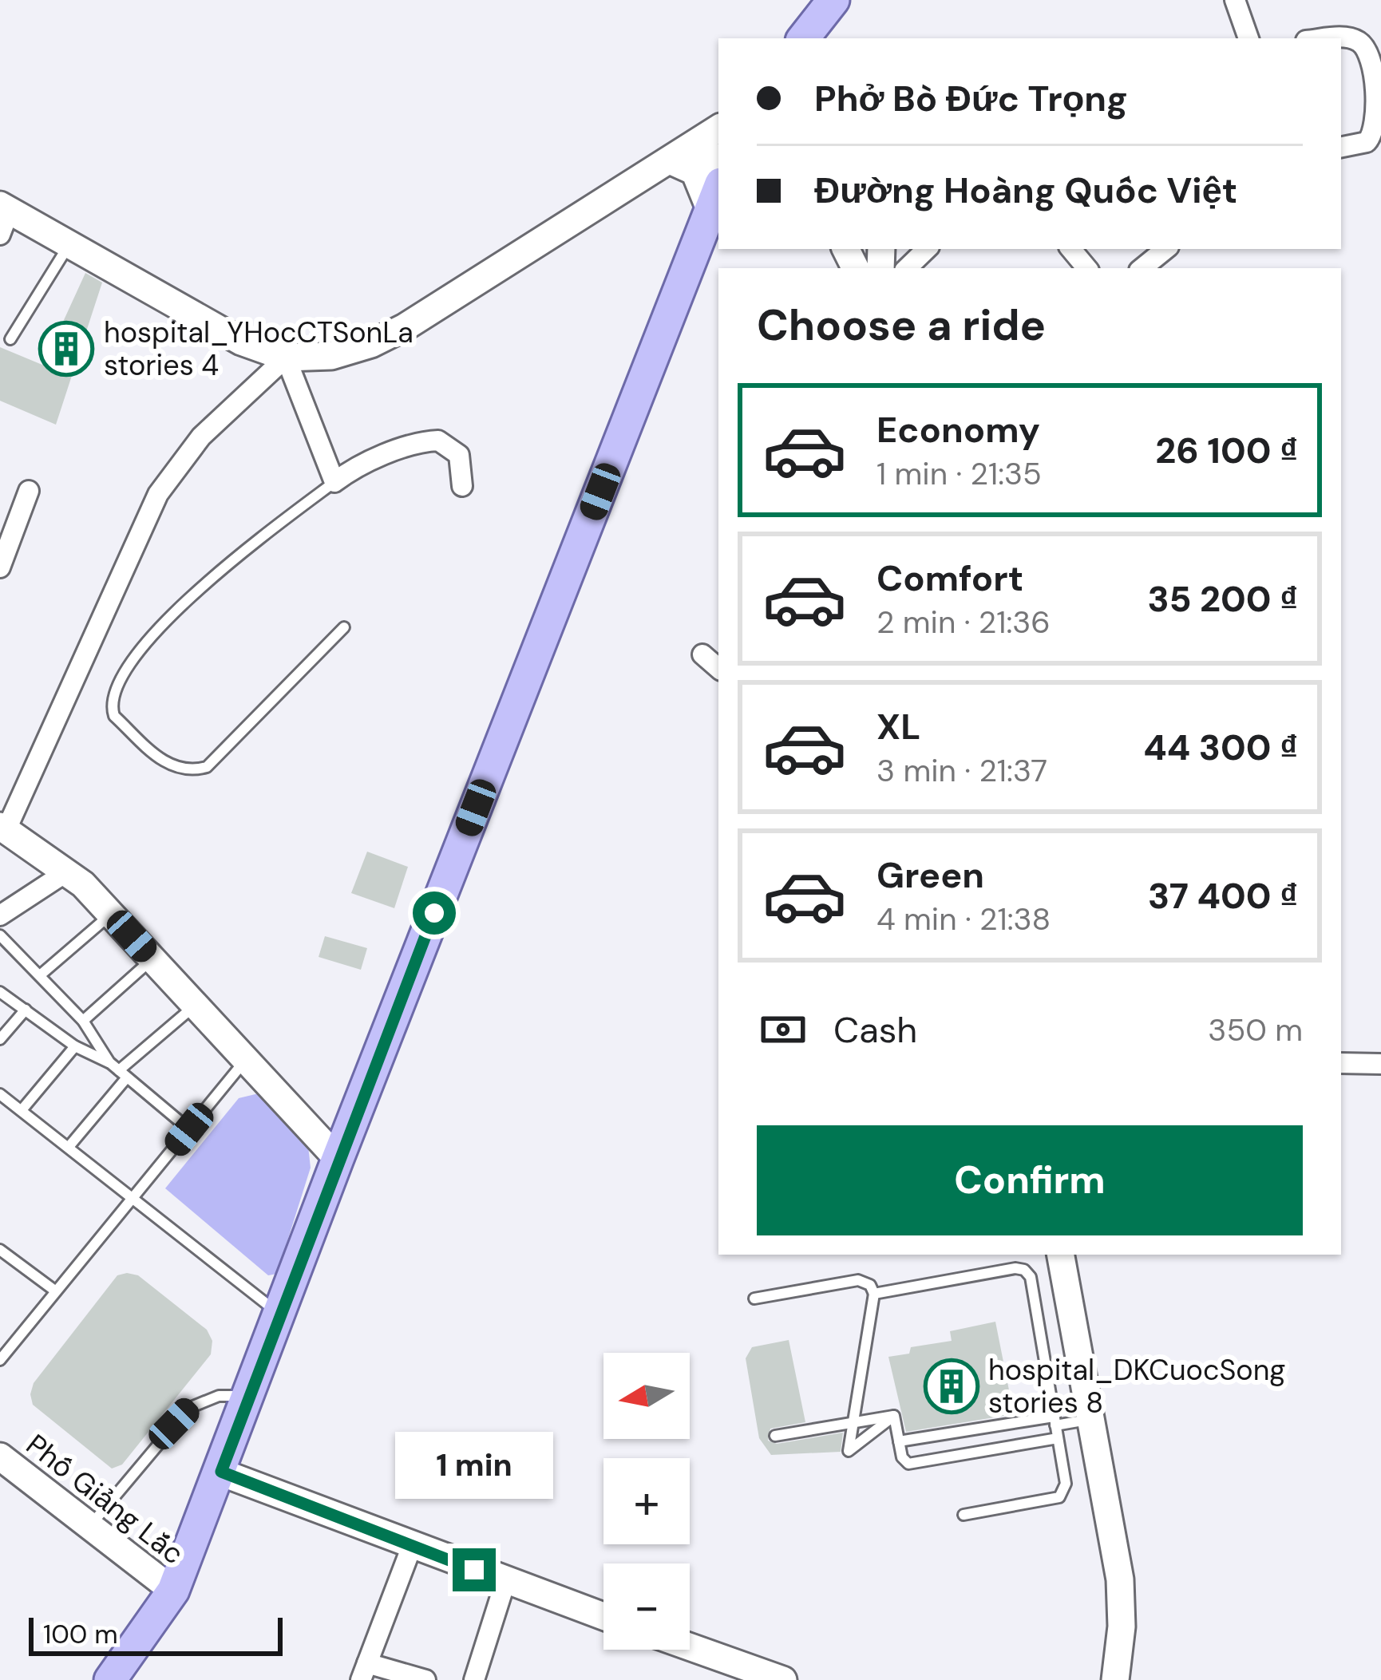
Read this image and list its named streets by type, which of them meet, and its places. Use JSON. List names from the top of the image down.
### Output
{
  "streets": {
    "street": ["Phố Giảng Lắc"]
  },
  "places": {
    "building": ["hospital_YHocCTSonLa stories 4", "hospital_DKCuocSong stories 8"]
  },
  "scale_bar": "100 m",
  "north": "left",
  "page": {
    "banner": ["Phở Bò Đức Trọng", "Đường Hoàng Quốc Việt"],
    "heading": "Choose a ride",
    "list": [
      {
        "name": "Economy",
        "note": "1 min · 21:35",
        "value": "26 100 ₫"
      },
      {
        "name": "Comfort",
        "note": "2 min · 21:36",
        "value": "35 200 ₫"
      },
      {
        "name": "XL",
        "note": "3 min · 21:37",
        "value": "44 300 ₫"
      },
      {
        "name": "Green",
        "note": "4 min · 21:38",
        "value": "37 400 ₫"
      }
    ],
    "pay": ["Cash", "350 m"],
    "buttons": "Confirm",
    "map_buttons": ["+", "−"],
    "bubble": "1 min",
    "scale": "100 m"
  }
}
